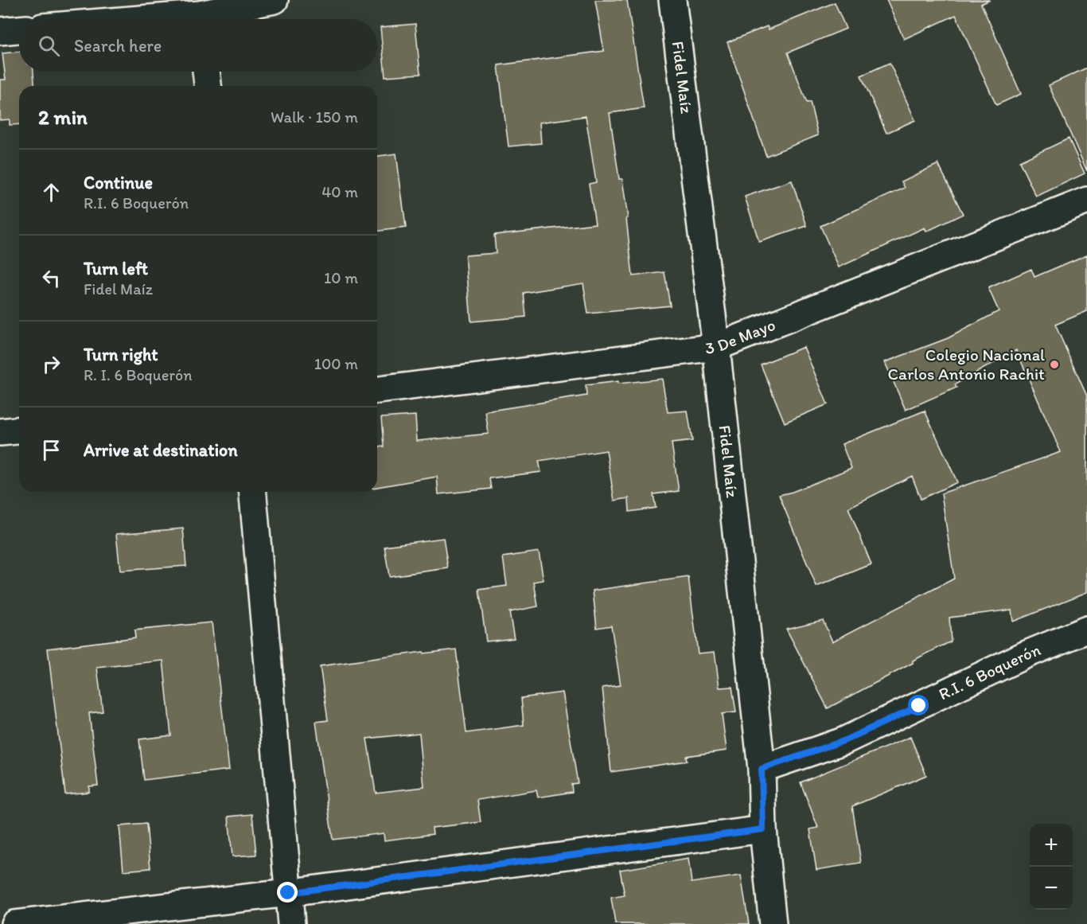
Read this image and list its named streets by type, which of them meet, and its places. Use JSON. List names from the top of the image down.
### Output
{
  "streets": {
    "street": ["Fidel Maíz", "3 De Mayo", "R.I. 6 Boquerón"]
  },
  "crossings": [
    ["Fidel Maíz", "3 De Mayo"],
    ["Fidel Maíz", "R.I. 6 Boquerón"]
  ],
  "places": ["Colegio Nacional Carlos Antonio Rachit"],
  "page": {
    "search": "Search here",
    "heading": ["2 min", "Walk · 150 m"],
    "list": [
      ["Continue", "R.I. 6 Boquerón", "40 m"],
      ["Turn left", "Fidel Maíz", "10 m"],
      ["Turn right", "R. I. 6 Boquerón", "100 m"],
      "Arrive at destination"
    ],
    "map_buttons": ["+", "−"]
  }
}
